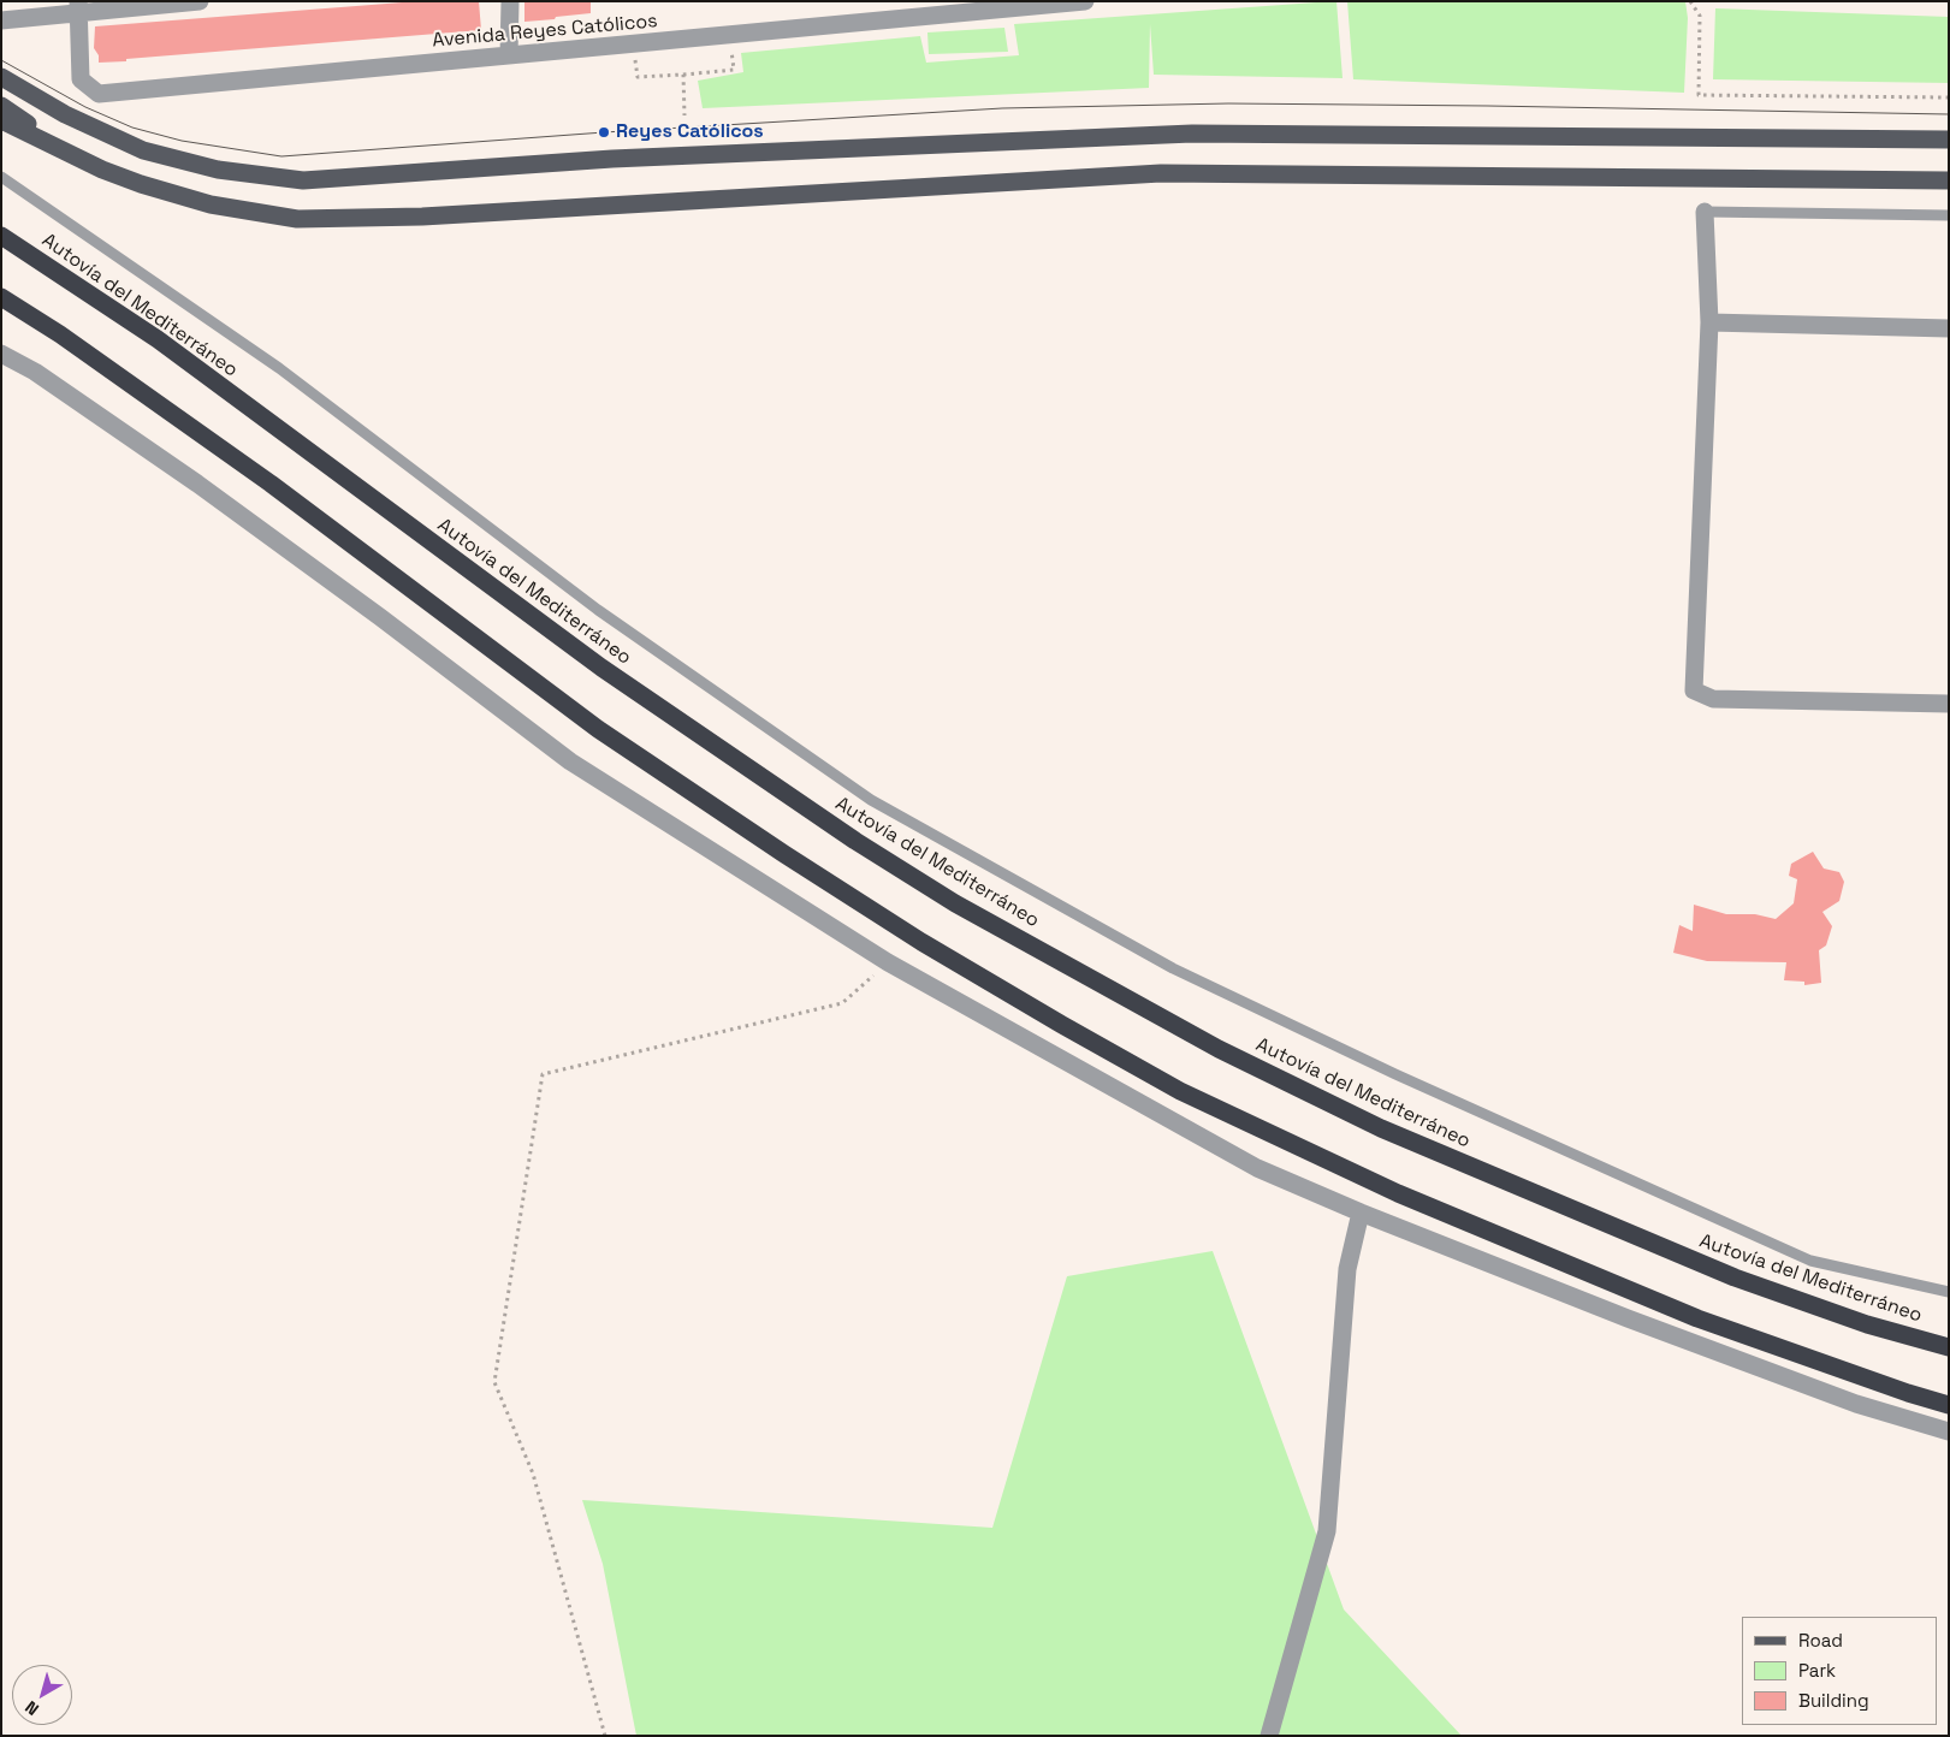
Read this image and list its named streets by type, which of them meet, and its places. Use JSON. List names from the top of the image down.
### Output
{
  "streets": {
    "highway": ["Autovía del Mediterráneo"],
    "street": ["Avenida Reyes Católicos"]
  },
  "places": ["Reyes Católicos"],
  "legend": ["Road", "Park", "Building"],
  "north": "bottom left"
}
